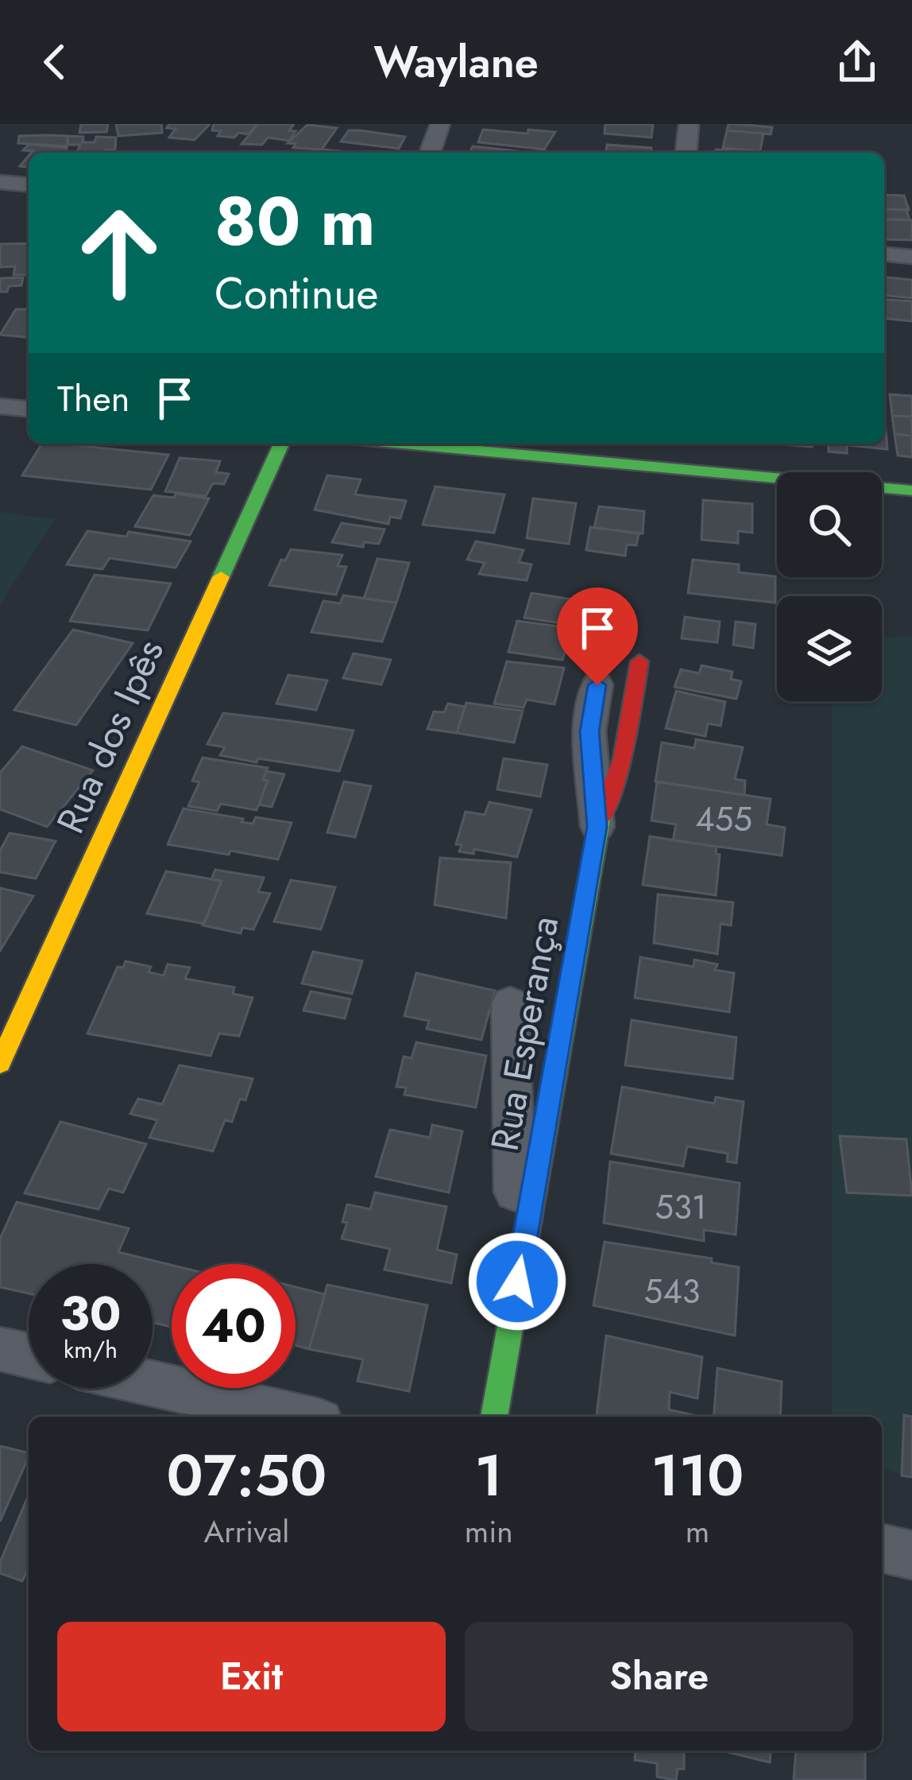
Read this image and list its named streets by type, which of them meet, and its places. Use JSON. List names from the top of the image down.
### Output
{
  "streets": {
    "street": ["Rua dos Ipês", "Rua Esperança"]
  },
  "house_numbers": ["455", "531", "543"],
  "page": {
    "header": "Waylane",
    "turn": ["80 m", "Continue"],
    "then": "Then",
    "speed": "30 km/h",
    "limit": "40",
    "eta": [
      "07:50",
      "Arrival",
      "1",
      "min",
      "110",
      "m"
    ],
    "buttons": ["Exit", "Share"]
  }
}
